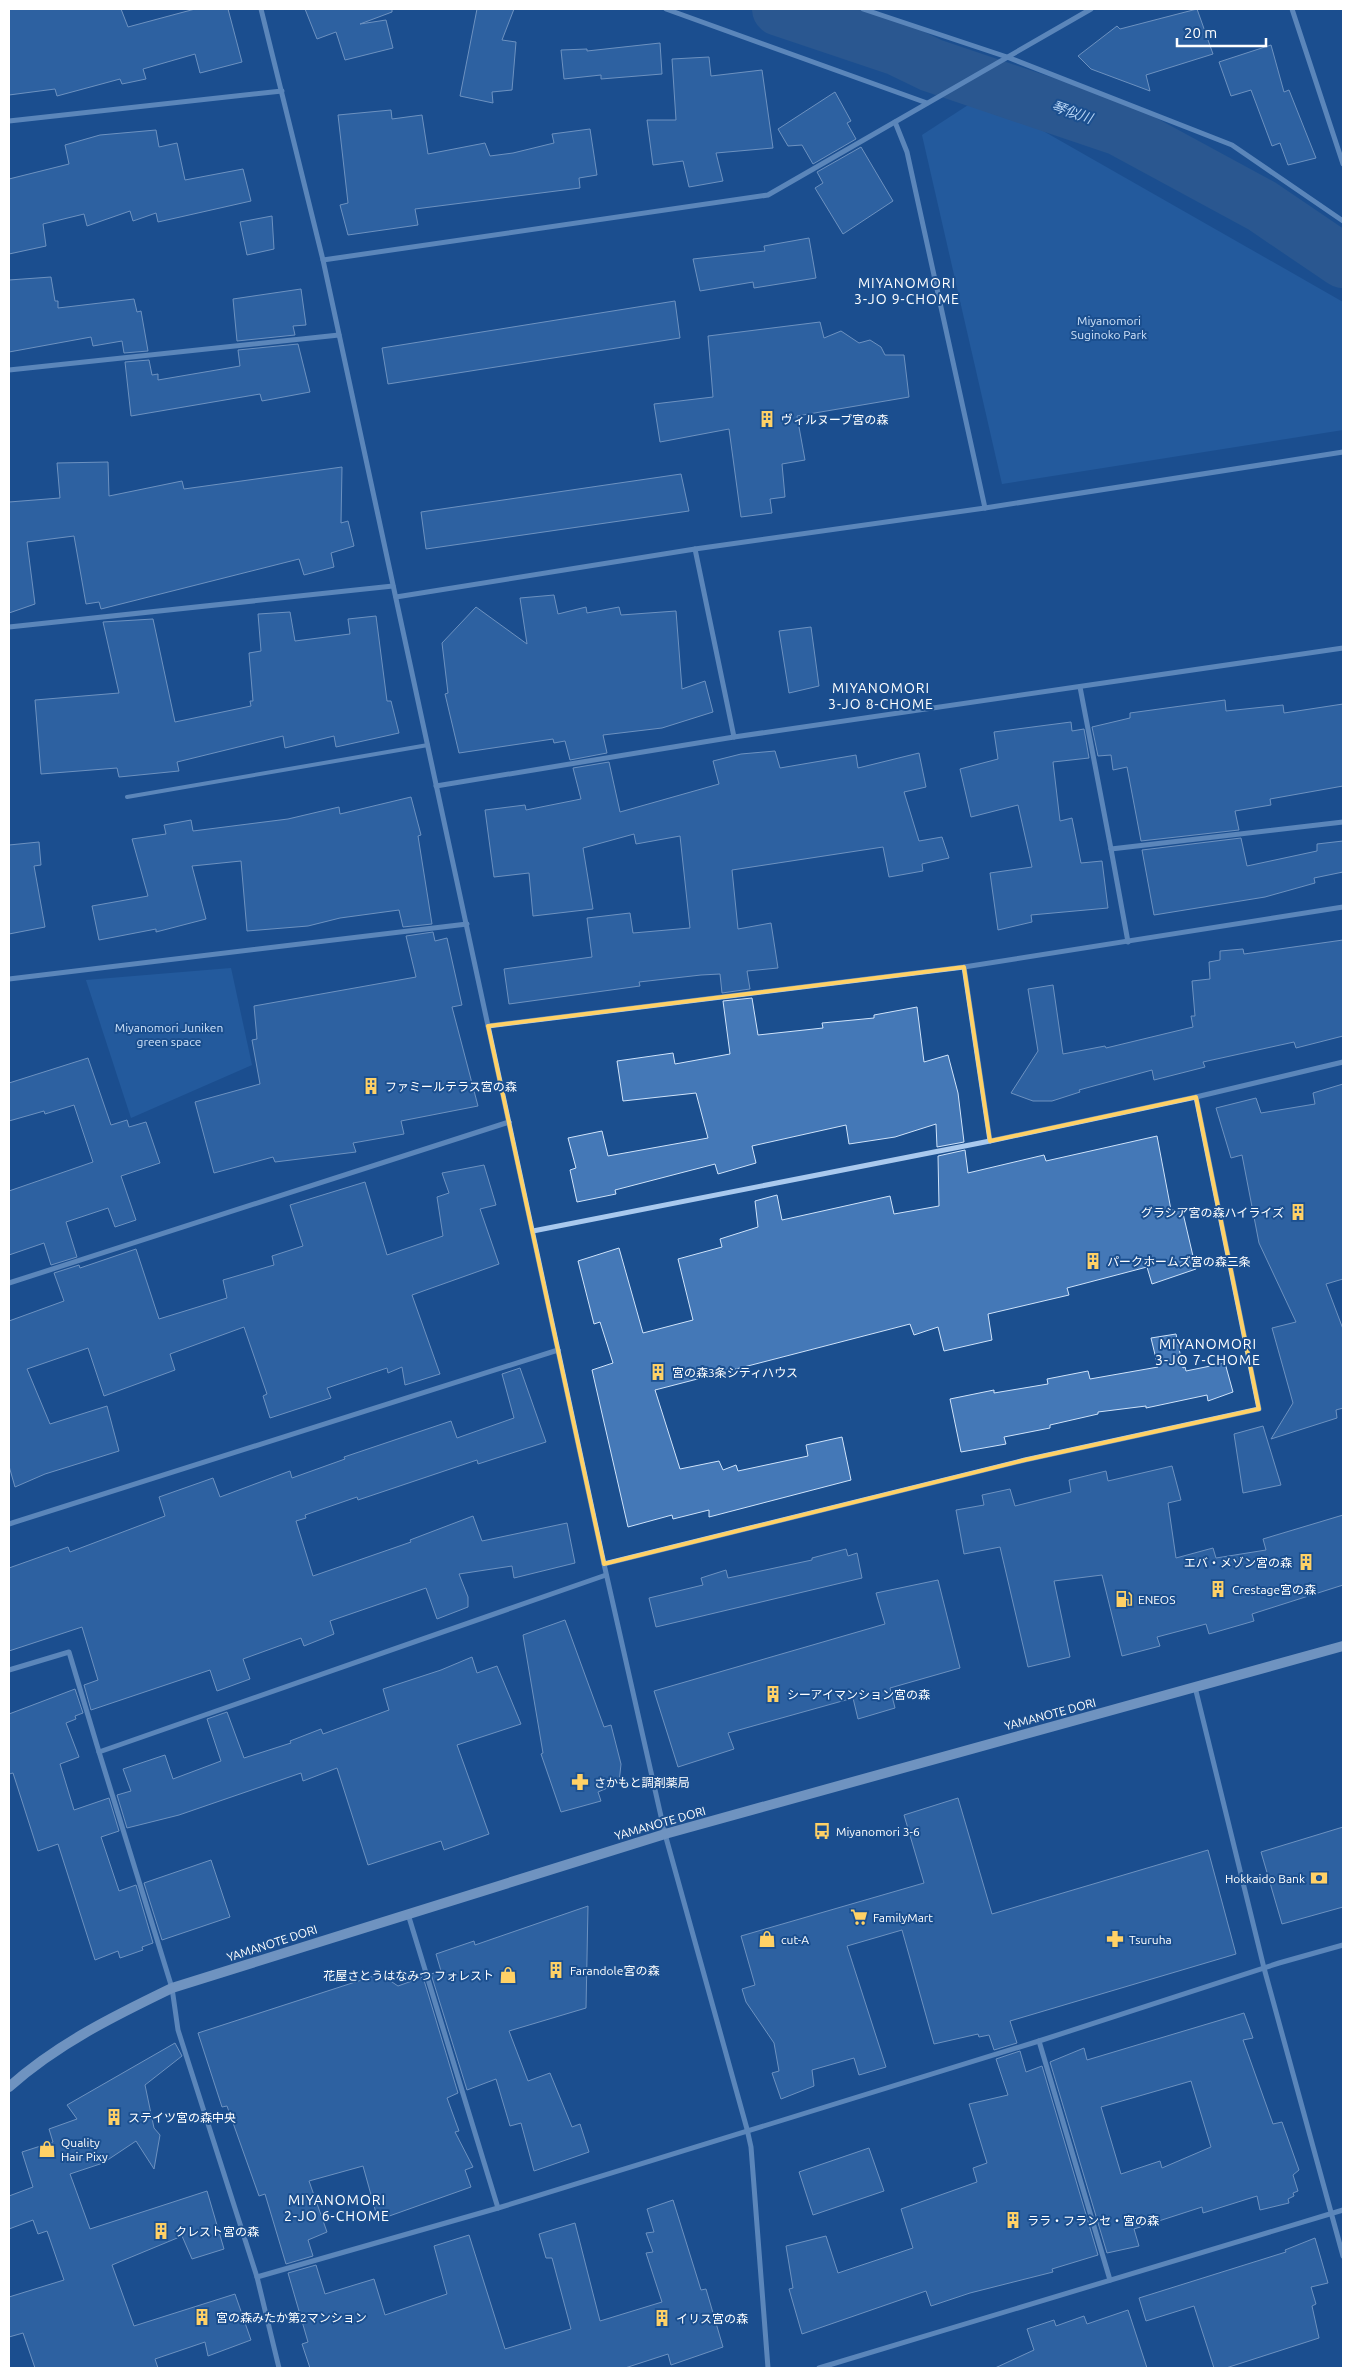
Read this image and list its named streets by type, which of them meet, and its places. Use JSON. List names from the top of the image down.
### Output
{
  "streets": {
    "main road": ["YAMANOTE DORI"]
  },
  "districts": [
    "MIYANOMORI 3-JO 9-CHOME",
    "MIYANOMORI 3-JO 8-CHOME",
    "MIYANOMORI 3-JO 7-CHOME",
    "MIYANOMORI 2-JO 6-CHOME"
  ],
  "water": ["琴似川"],
  "parks": ["Miyanomori Suginoko Park", "Miyanomori Juniken green space"],
  "places": {
    "building": [
      "ヴィルヌーブ宮の森",
      "ファミールテラス宮の森",
      "グラシア宮の森ハイライズ",
      "パークホームズ宮の森三条",
      "宮の森3条シティハウス",
      "エバ・メゾン宮の森",
      "Crestage宮の森",
      "シーアイマンション宮の森",
      "Farandole宮の森",
      "ステイツ宮の森中央",
      "ララ・フランセ・宮の森",
      "クレスト宮の森",
      "宮の森みたか第2マンション",
      "イリス宮の森"
    ],
    "fuel station": ["ENEOS"],
    "pharmacy": ["さかもと調剤薬局", "Tsuruha"],
    "bus stop": ["Miyanomori 3-6"],
    "bank": ["Hokkaido Bank"],
    "supermarket": ["FamilyMart"],
    "shop": ["cut-A", "花屋さとうはなみつ フォレスト", "Quality Hair Pixy"]
  },
  "scale_bar": "20 m"
}
